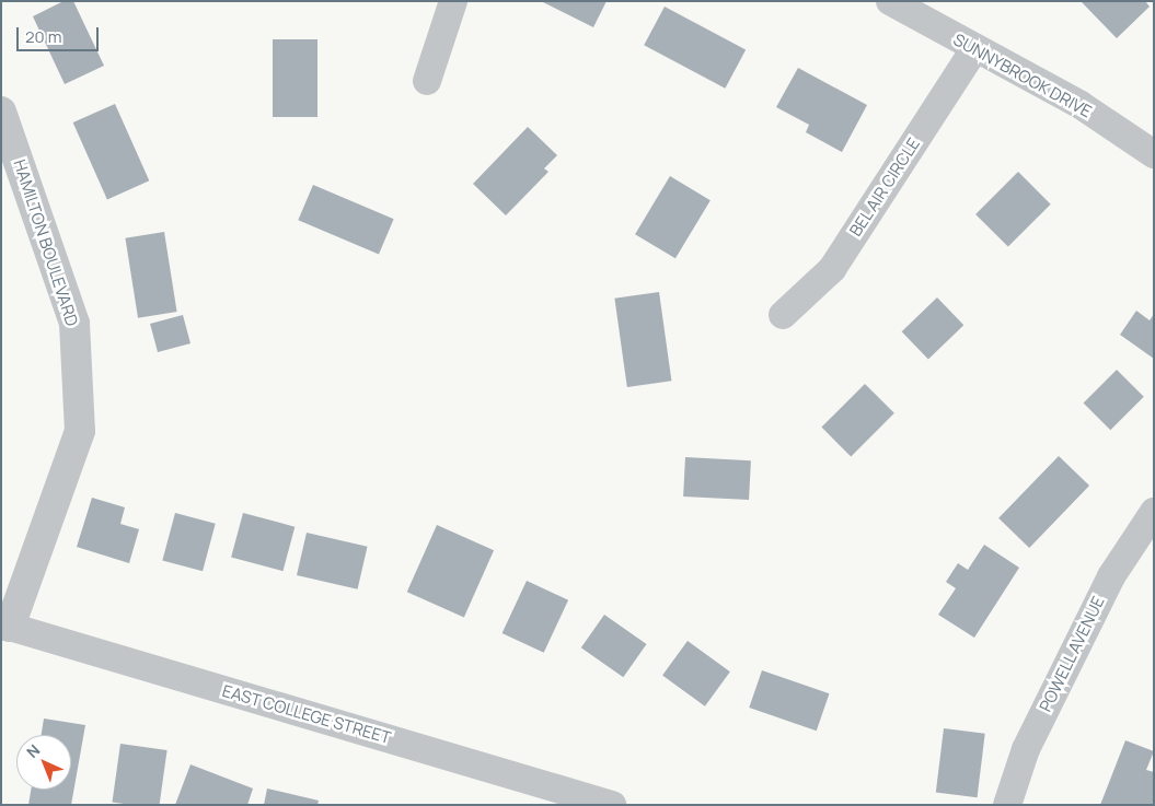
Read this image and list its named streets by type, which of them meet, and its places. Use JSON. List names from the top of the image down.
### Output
{
  "streets": {
    "street": [
      "SUNNYBROOK DRIVE",
      "BEL AIR CIRCLE",
      "HAMILTON BOULEVARD",
      "POWELL AVENUE",
      "EAST COLLEGE STREET"
    ]
  },
  "crossings": [
    ["SUNNYBROOK DRIVE", "BEL AIR CIRCLE"],
    ["HAMILTON BOULEVARD", "EAST COLLEGE STREET"]
  ],
  "scale_bar": "20 m",
  "north": "top left"
}
